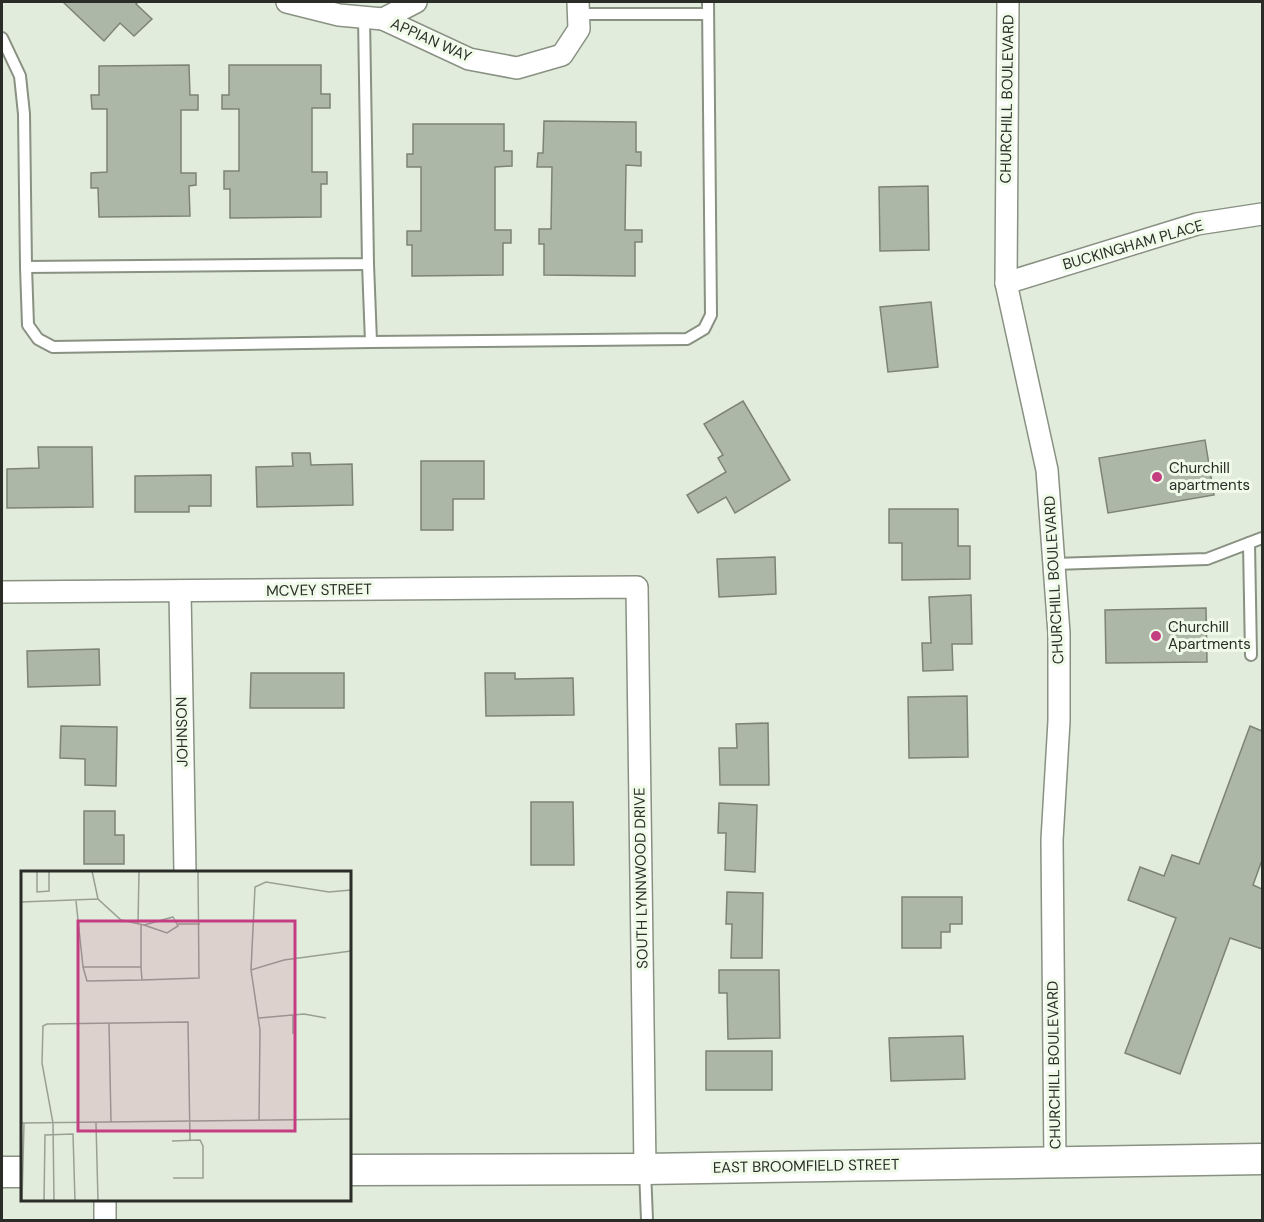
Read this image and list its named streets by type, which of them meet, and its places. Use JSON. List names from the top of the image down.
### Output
{
  "streets": {
    "main road": ["EAST BROOMFIELD STREET"],
    "street": [
      "APPIAN WAY",
      "CHURCHILL BOULEVARD",
      "BUCKINGHAM PLACE",
      "MCVEY STREET",
      "JOHNSON",
      "SOUTH LYNNWOOD DRIVE"
    ]
  },
  "crossings": [
    ["CHURCHILL BOULEVARD", "BUCKINGHAM PLACE"],
    ["CHURCHILL BOULEVARD", "EAST BROOMFIELD STREET"],
    ["MCVEY STREET", "JOHNSON"],
    ["MCVEY STREET", "SOUTH LYNNWOOD DRIVE"],
    ["SOUTH LYNNWOOD DRIVE", "EAST BROOMFIELD STREET"]
  ],
  "places": ["Churchill apartments", "Churchill Apartments"]
}
